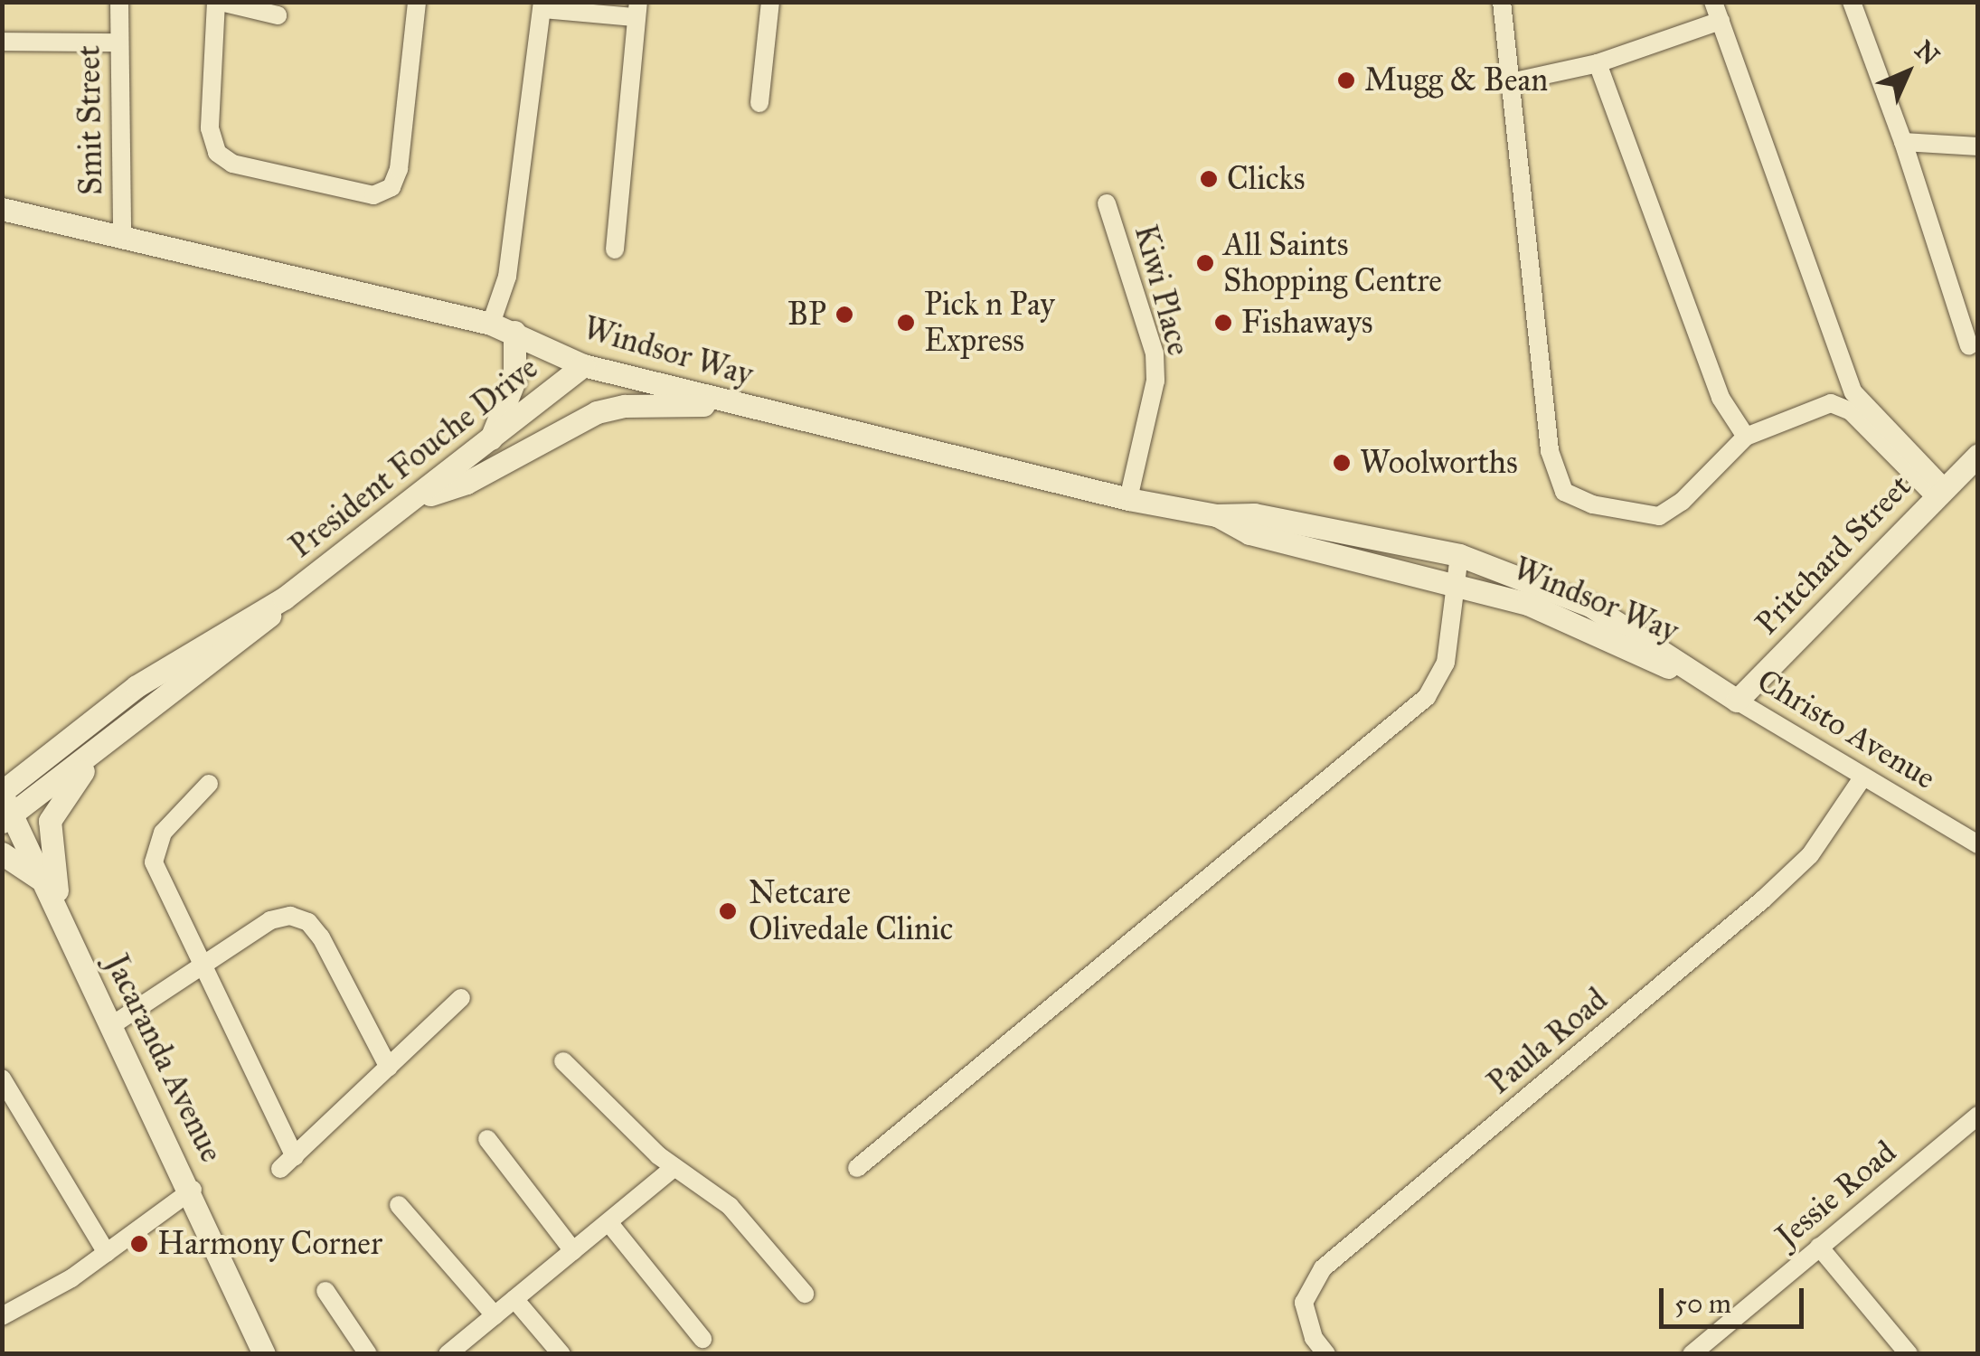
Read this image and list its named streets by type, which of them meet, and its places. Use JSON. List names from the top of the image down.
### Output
{
  "streets": {
    "street": [
      "Smit Street",
      "Kiwi Place",
      "Windsor Way",
      "President Fouche Drive",
      "Pritchard Street",
      "Christo Avenue",
      "Paula Road",
      "Jacaranda Avenue",
      "Jessie Road"
    ]
  },
  "crossings": [
    ["Smit Street", "Windsor Way"],
    ["Kiwi Place", "Windsor Way"],
    ["Windsor Way", "President Fouche Drive"],
    ["Windsor Way", "Christo Avenue"],
    ["President Fouche Drive", "Jacaranda Avenue"],
    ["Pritchard Street", "Christo Avenue"],
    ["Christo Avenue", "Paula Road"]
  ],
  "places": [
    "Mugg & Bean",
    "Clicks",
    "All Saints Shopping Centre",
    "BP",
    "Pick n Pay Express",
    "Fishaways",
    "Woolworths",
    "Netcare Olivedale Clinic",
    "Harmony Corner"
  ],
  "scale_bar": "50 m",
  "north": "top right"
}
